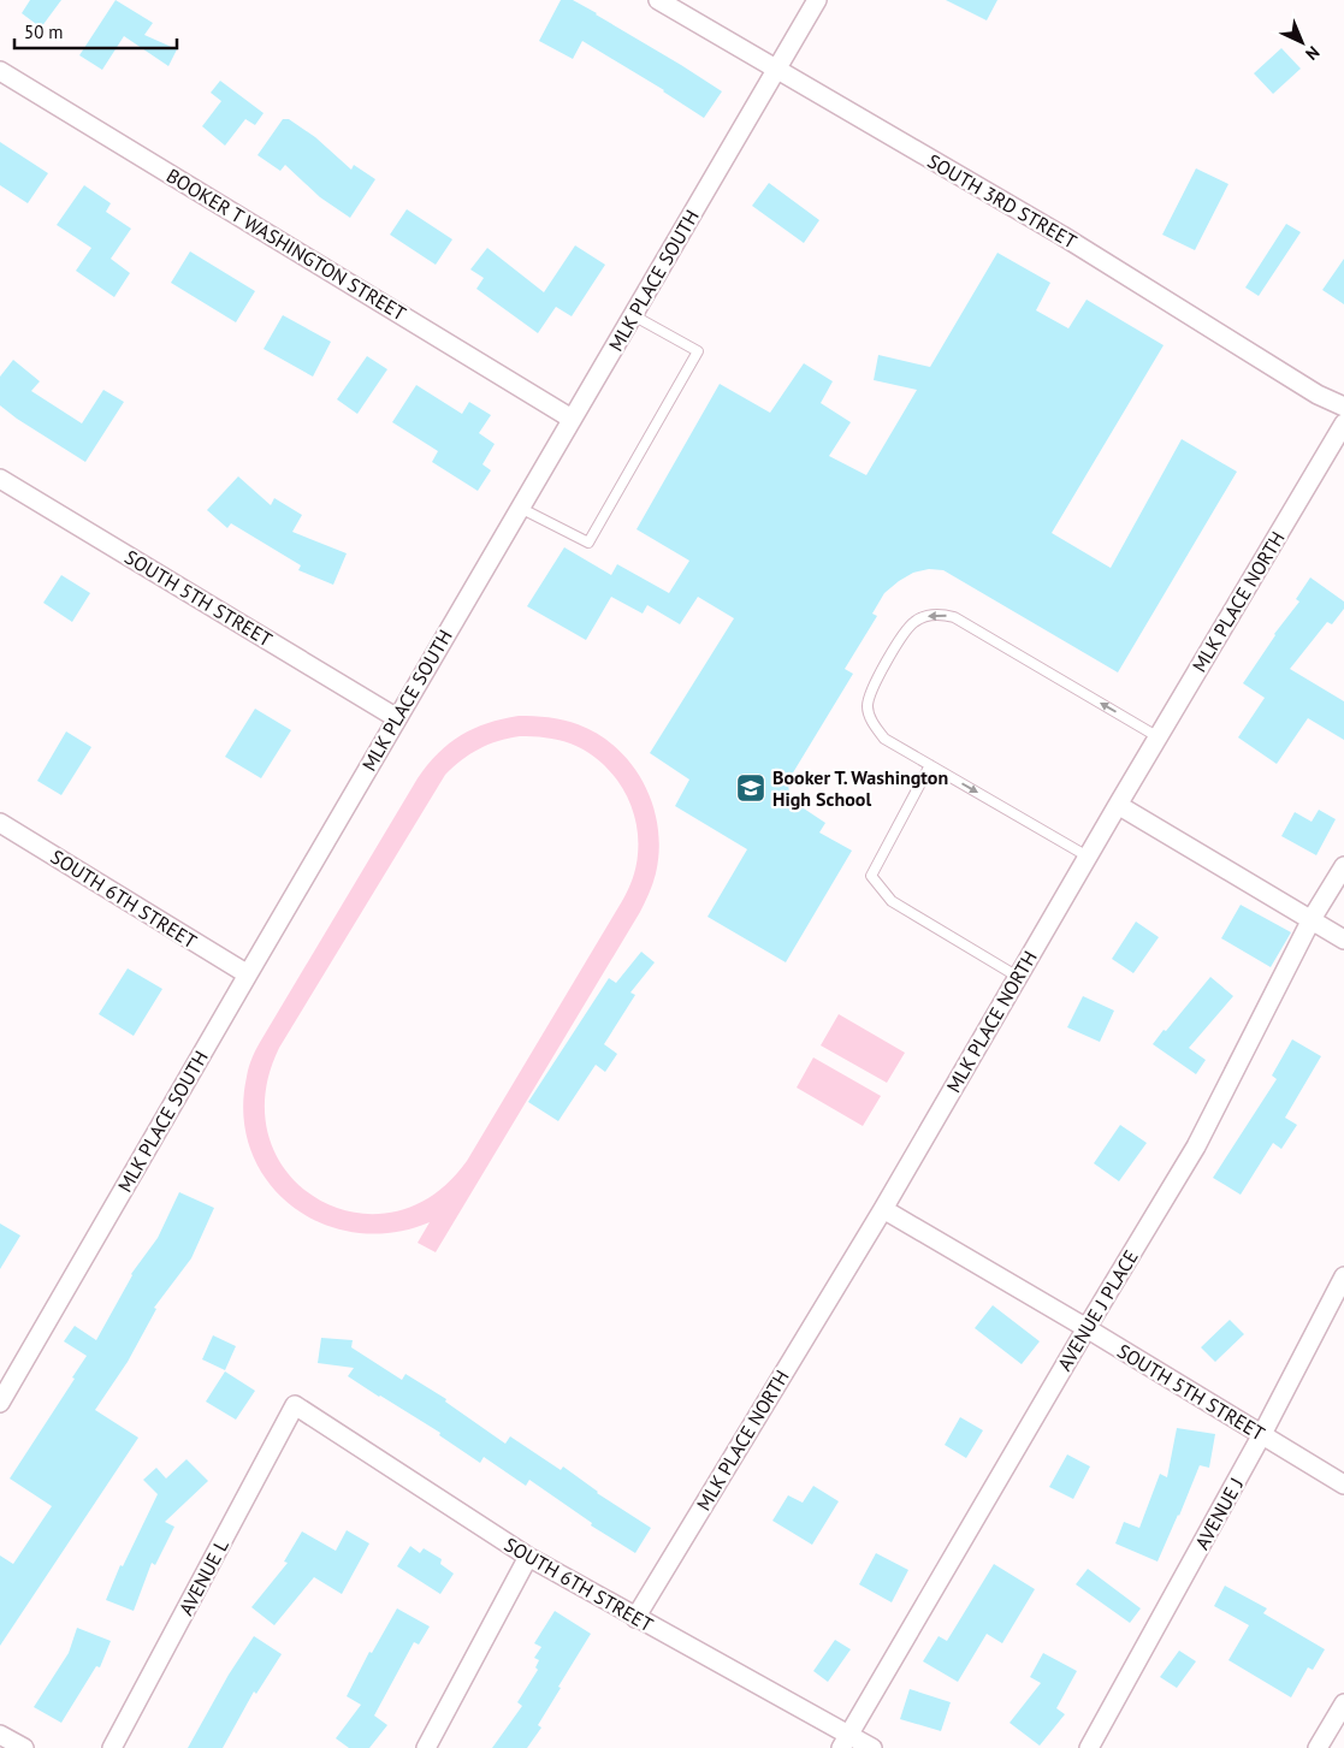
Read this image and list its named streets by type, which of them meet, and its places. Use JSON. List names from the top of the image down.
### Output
{
  "streets": {
    "street": [
      "SOUTH 3RD STREET",
      "BOOKER T WASHINGTON STREET",
      "MLK PLACE SOUTH",
      "SOUTH 5TH STREET",
      "MLK PLACE NORTH",
      "SOUTH 6TH STREET",
      "AVENUE J PLACE",
      "AVENUE J",
      "AVENUE L"
    ]
  },
  "crossings": [
    ["SOUTH 3RD STREET", "MLK PLACE SOUTH"],
    ["BOOKER T WASHINGTON STREET", "MLK PLACE SOUTH"],
    ["MLK PLACE SOUTH", "SOUTH 5TH STREET"],
    ["MLK PLACE SOUTH", "SOUTH 6TH STREET"],
    ["SOUTH 5TH STREET", "MLK PLACE NORTH"],
    ["SOUTH 5TH STREET", "AVENUE J PLACE"],
    ["SOUTH 5TH STREET", "AVENUE J"],
    ["MLK PLACE NORTH", "SOUTH 6TH STREET"],
    ["SOUTH 6TH STREET", "AVENUE J PLACE"],
    ["SOUTH 6TH STREET", "AVENUE L"]
  ],
  "places": {
    "school or university": ["Booker T. Washington High School"]
  },
  "scale_bar": "50 m",
  "north": "bottom right"
}
